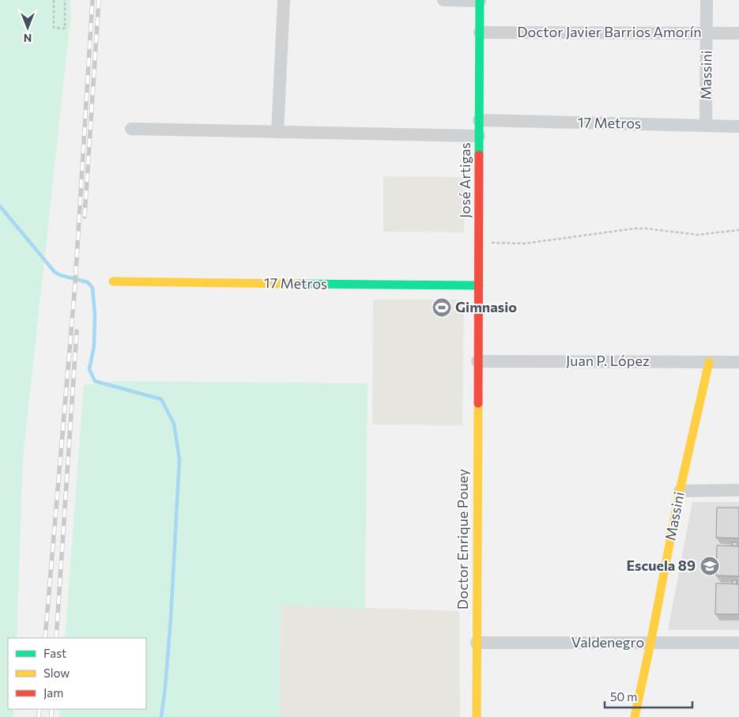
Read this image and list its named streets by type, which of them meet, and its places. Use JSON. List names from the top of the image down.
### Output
{
  "streets": {
    "street": [
      "Doctor Javier Barrios Amorín",
      "Massini",
      "17 Metros",
      "José Artigas",
      "Juan P. López",
      "Doctor Enrique Pouey",
      "Valdenegro"
    ]
  },
  "crossings": [
    ["Doctor Javier Barrios Amorín", "Massini"],
    ["Doctor Javier Barrios Amorín", "José Artigas"],
    ["Massini", "17 Metros"],
    ["Massini", "Juan P. López"],
    ["Massini", "Valdenegro"],
    ["17 Metros", "José Artigas"],
    ["José Artigas", "Juan P. López"],
    ["José Artigas", "Doctor Enrique Pouey"],
    ["Juan P. López", "Doctor Enrique Pouey"],
    ["Doctor Enrique Pouey", "Valdenegro"]
  ],
  "places": {
    "sports": ["Gimnasio"],
    "school or university": ["Escuela 89"]
  },
  "legend": ["Fast", "Slow", "Jam"],
  "scale_bar": "50 m",
  "north": "bottom"
}
